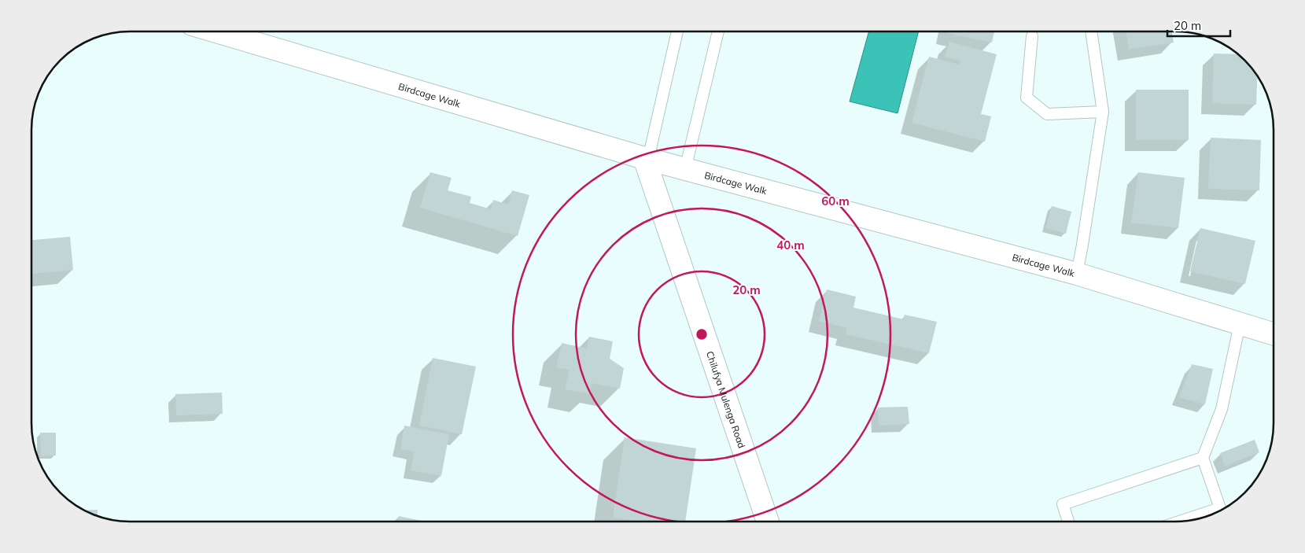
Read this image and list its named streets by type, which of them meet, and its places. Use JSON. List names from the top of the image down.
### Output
{
  "streets": {
    "street": ["Birdcage Walk", "Chilufya Mulenga Road"]
  },
  "crossings": [
    ["Birdcage Walk", "Chilufya Mulenga Road"]
  ],
  "scale_bar": "20 m",
  "rings": ["60 m", "40 m", "20 m"]
}
